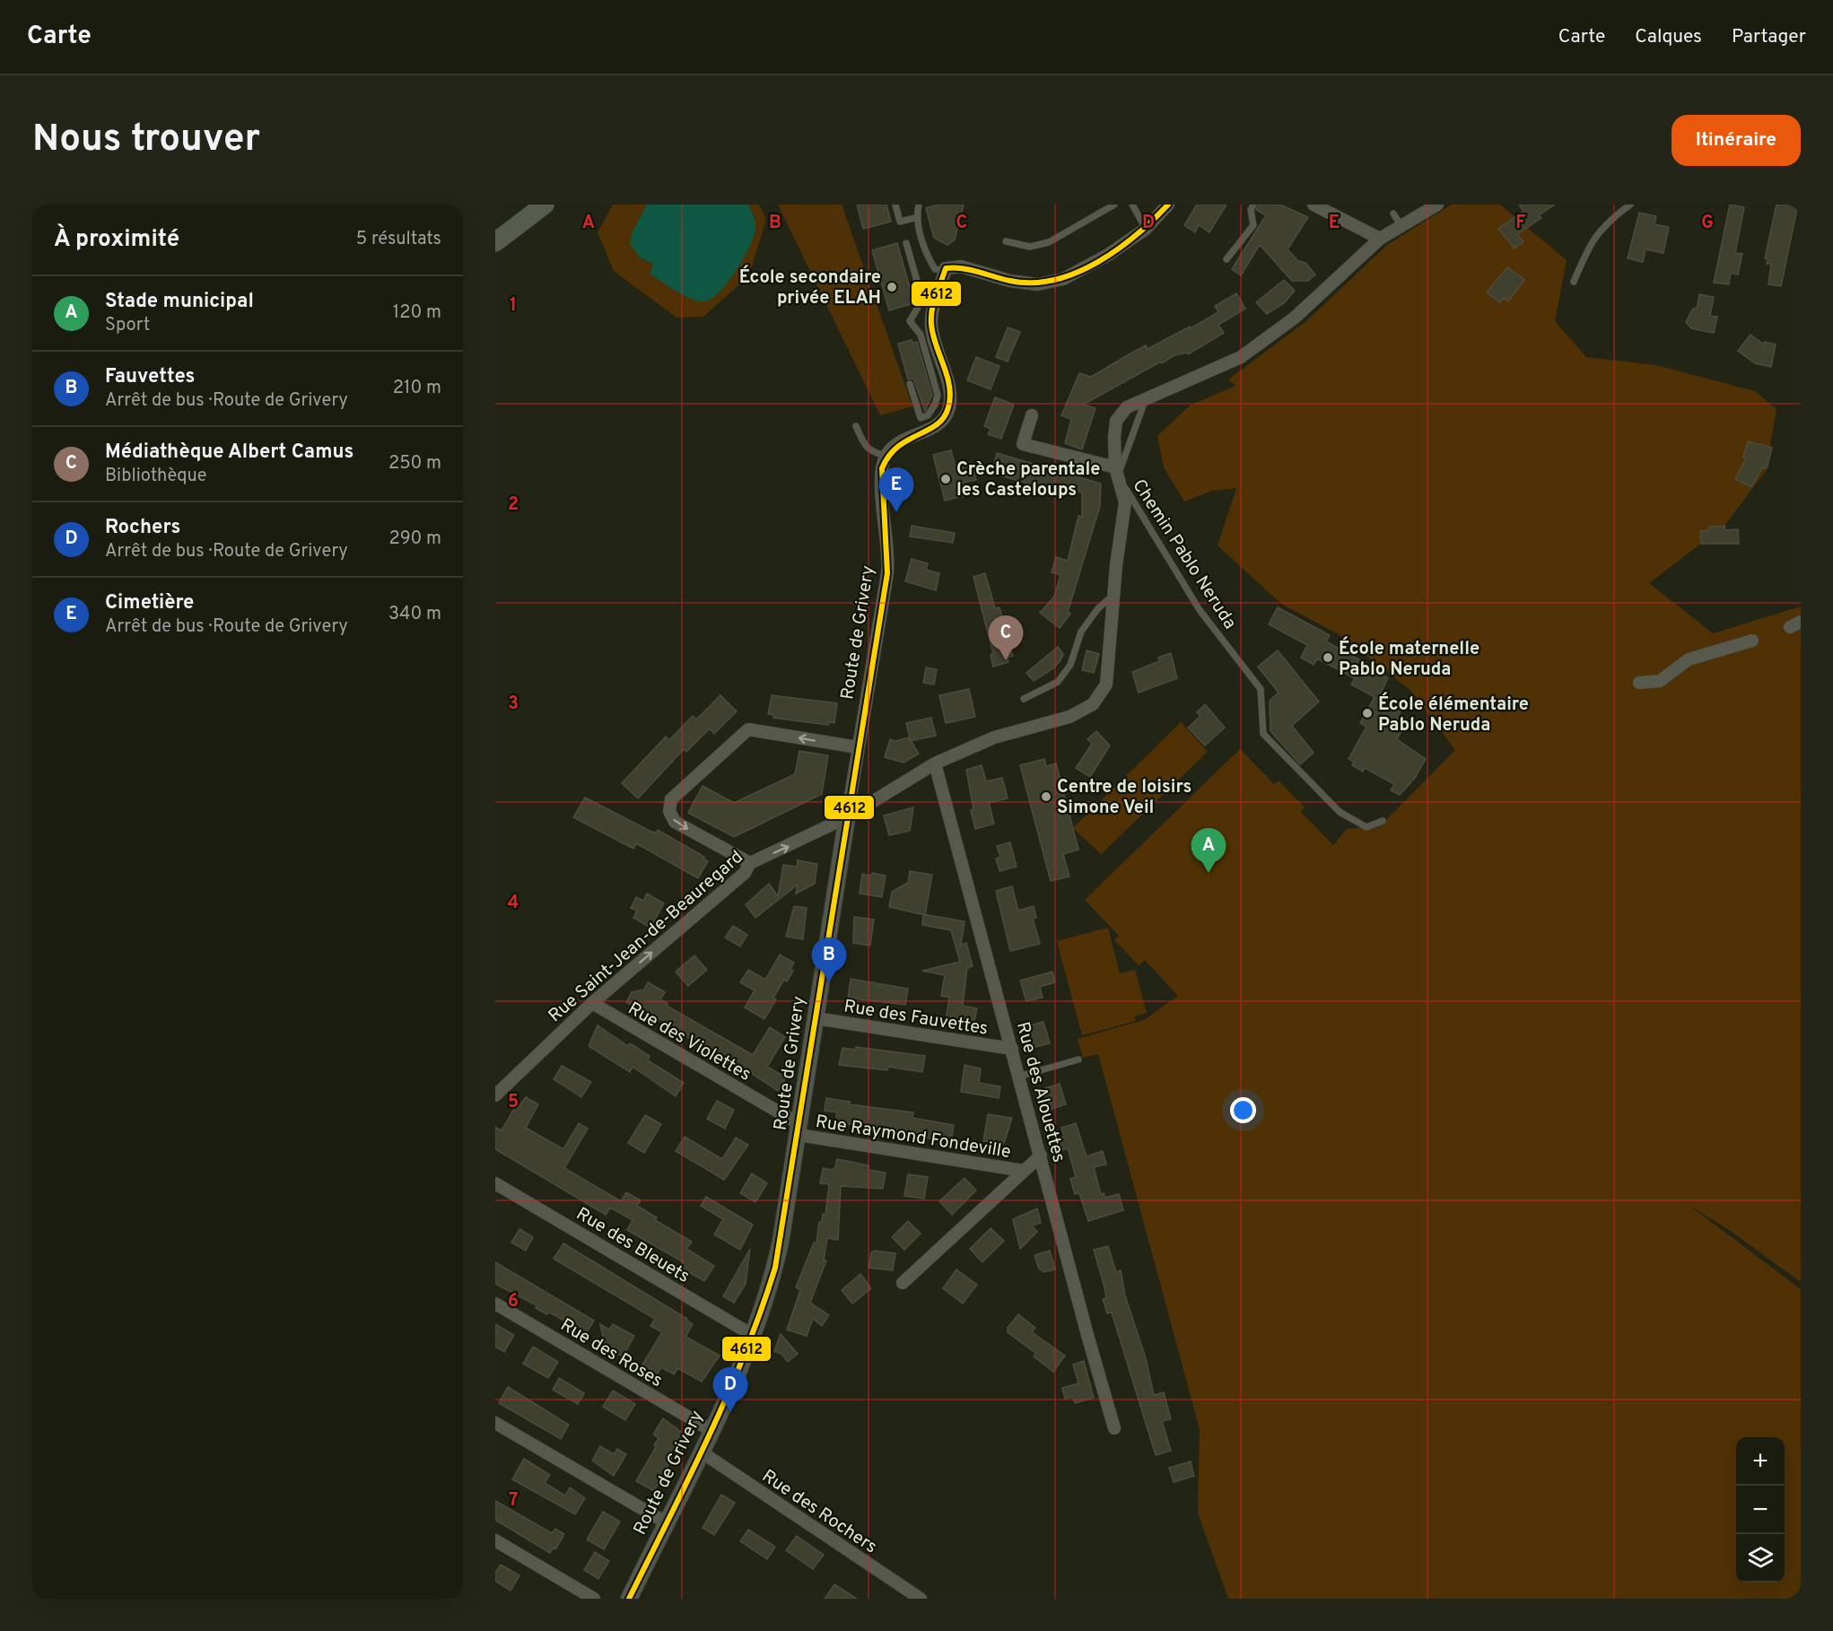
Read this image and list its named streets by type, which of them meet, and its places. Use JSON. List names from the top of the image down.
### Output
{
  "streets": {
    "street": [
      "Route de Grivery",
      "Rue Saint-Jean-de-Beauregard",
      "Rue des Fauvettes",
      "Rue des Violettes",
      "Rue des Alouettes",
      "Rue Raymond Fondeville",
      "Rue des Bleuets",
      "Rue des Roses",
      "Rue des Rochers"
    ],
    "lane": ["Chemin Pablo Neruda"]
  },
  "crossings": [
    ["Chemin Pablo Neruda", "Rue Saint-Jean-de-Beauregard"],
    ["Route de Grivery", "Rue Saint-Jean-de-Beauregard"],
    ["Route de Grivery", "Rue des Fauvettes"],
    ["Route de Grivery", "Rue des Violettes"],
    ["Route de Grivery", "Rue Raymond Fondeville"],
    ["Route de Grivery", "Rue des Bleuets"],
    ["Route de Grivery", "Rue des Roses"],
    ["Route de Grivery", "Rue des Rochers"],
    ["Rue Saint-Jean-de-Beauregard", "Rue des Violettes"],
    ["Rue Saint-Jean-de-Beauregard", "Rue des Alouettes"],
    ["Rue des Fauvettes", "Rue des Alouettes"],
    ["Rue des Violettes", "Rue Raymond Fondeville"]
  ],
  "places": [
    "École secondaire privée ELAH",
    "Crèche parentale les Casteloups",
    "École maternelle Pablo Neruda",
    "École élémentaire Pablo Neruda",
    "Centre de loisirs Simone Veil"
  ],
  "lines": ["transit line 4612"],
  "page": {
    "header": "Carte",
    "nav": ["Carte", "Calques", "Partager"],
    "buttons": "Itinéraire",
    "title": "Nous trouver",
    "heading": ["À proximité", "5 résultats"],
    "list": [
      {
        "mark": "A",
        "name": "Stade municipal",
        "note": "Sport",
        "value": "120 m"
      },
      {
        "mark": "B",
        "name": "Fauvettes",
        "note": "Arrêt de bus · Route de Grivery",
        "value": "210 m"
      },
      {
        "mark": "C",
        "name": "Médiathèque Albert Camus",
        "note": "Bibliothèque",
        "value": "250 m"
      },
      {
        "mark": "D",
        "name": "Rochers",
        "note": "Arrêt de bus · Route de Grivery",
        "value": "290 m"
      },
      {
        "mark": "E",
        "name": "Cimetière",
        "note": "Arrêt de bus · Route de Grivery",
        "value": "340 m"
      }
    ],
    "pins": [
      "E",
      "C",
      "A",
      "B",
      "D"
    ],
    "map_buttons": ["+", "−"]
  },
  "grid": {
    "columns": [
      "A",
      "B",
      "C",
      "D",
      "E",
      "F",
      "G"
    ],
    "rows": [
      "1",
      "2",
      "3",
      "4",
      "5",
      "6",
      "7"
    ]
  }
}
